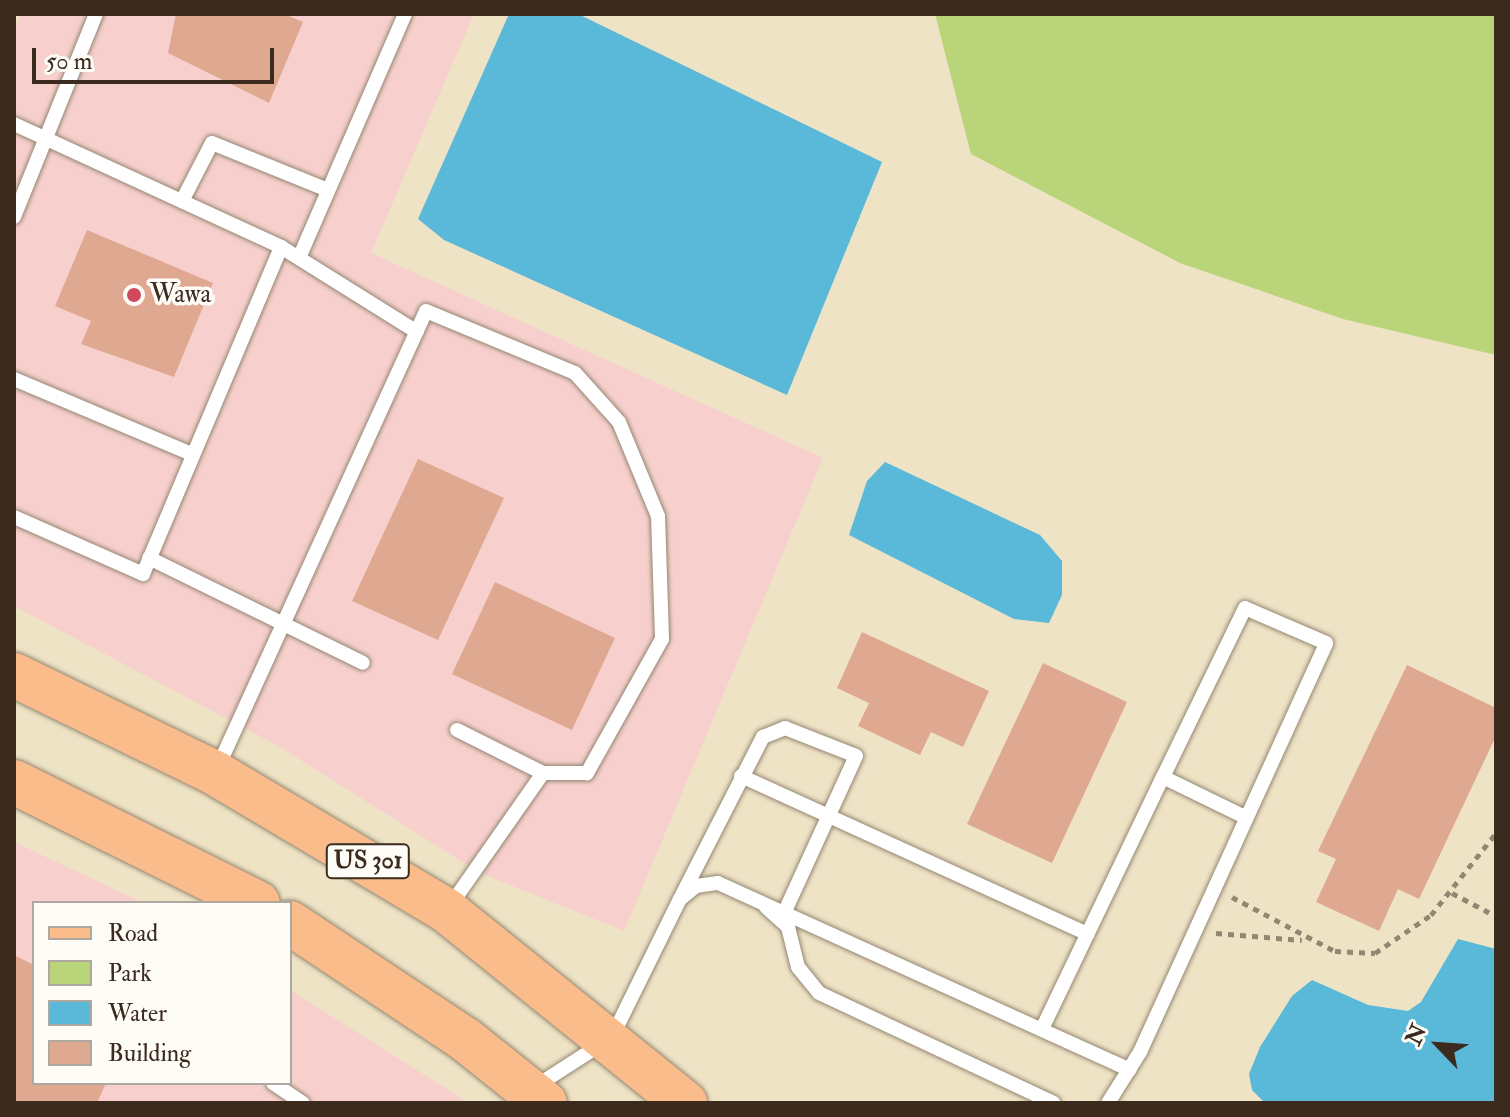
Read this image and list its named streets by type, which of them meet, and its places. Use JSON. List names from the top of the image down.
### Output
{
  "streets": {
    "main road": ["US 301"]
  },
  "places": ["Wawa"],
  "legend": [
    "Road",
    "Park",
    "Water",
    "Building"
  ],
  "scale_bar": "50 m",
  "north": "top left"
}
